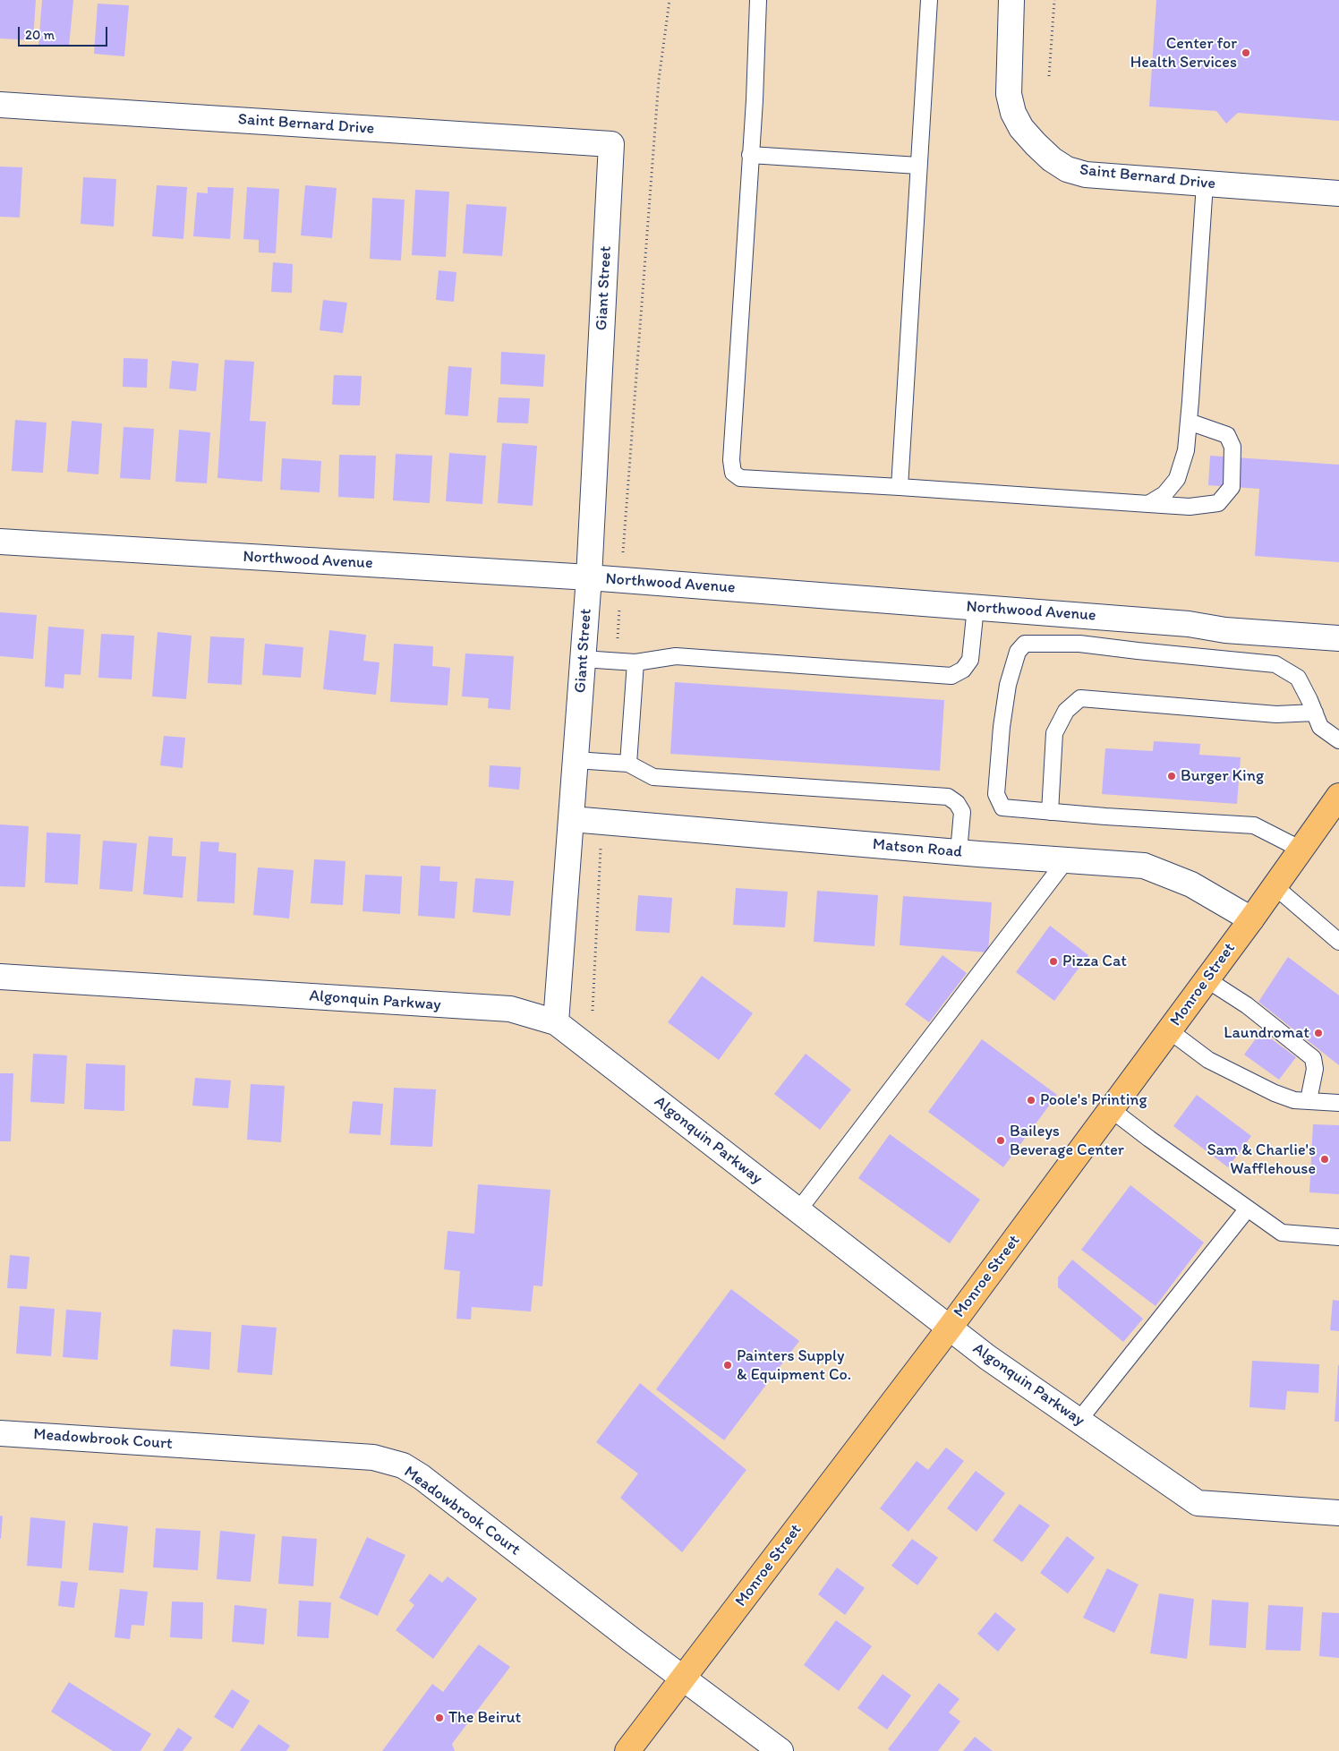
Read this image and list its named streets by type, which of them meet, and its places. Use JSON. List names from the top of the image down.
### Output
{
  "streets": {
    "main road": ["Monroe Street"],
    "street": [
      "Saint Bernard Drive",
      "Giant Street",
      "Northwood Avenue",
      "Matson Road",
      "Algonquin Parkway",
      "Meadowbrook Court"
    ]
  },
  "crossings": [
    ["Saint Bernard Drive", "Giant Street"],
    ["Giant Street", "Northwood Avenue"],
    ["Giant Street", "Matson Road"],
    ["Giant Street", "Algonquin Parkway"],
    ["Matson Road", "Monroe Street"],
    ["Monroe Street", "Algonquin Parkway"],
    ["Monroe Street", "Meadowbrook Court"]
  ],
  "places": [
    "Center for Health Services",
    "Burger King",
    "Pizza Cat",
    "Laundromat",
    "Poole's Printing",
    "Baileys Beverage Center",
    "Sam & Charlie's Wafflehouse",
    "Painters Supply & Equipment Co.",
    "The Beirut"
  ],
  "scale_bar": "20 m"
}
